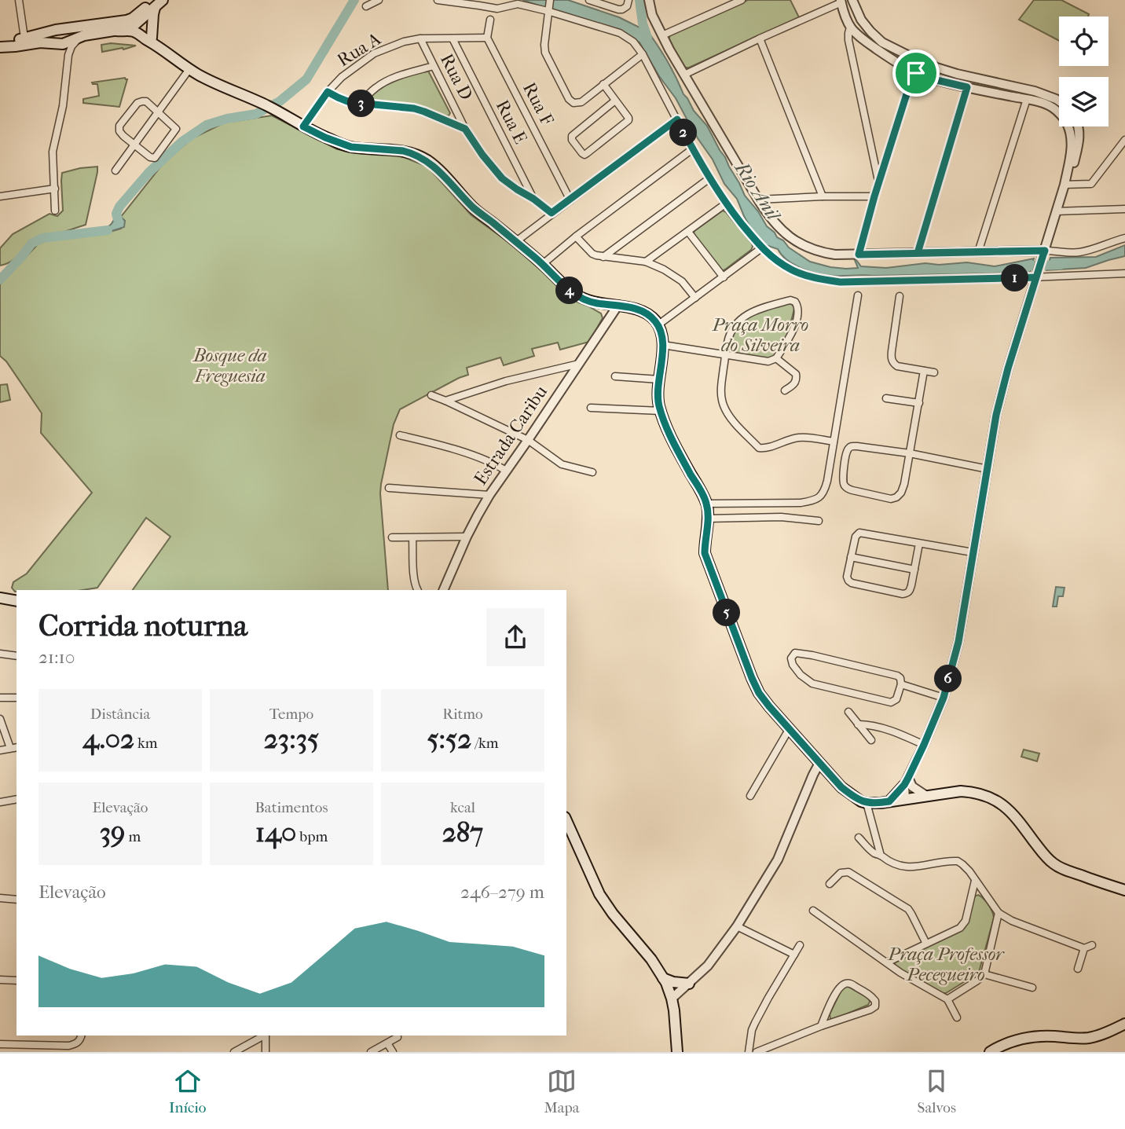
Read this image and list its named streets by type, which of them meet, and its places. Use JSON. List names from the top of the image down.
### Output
{
  "streets": {
    "street": [
      "Rua A",
      "Rua D",
      "Rua F",
      "Rua E",
      "Estrada Caribu"
    ]
  },
  "crossings": [
    ["Rua A", "Rua D"],
    ["Rua A", "Rua F"],
    ["Rua A", "Rua E"],
    ["Rua D", "Rua E"]
  ],
  "water": ["Rio Anil"],
  "parks": ["Praça Morro do Silveira", "Bosque da Freguesia", "Praça Professor Pecegueiro"],
  "page": {
    "pins": [
      "3",
      "2",
      "1",
      "4",
      "5",
      "6"
    ],
    "heading": ["Corrida noturna", "21:10"],
    "stats": [
      ["Distância", "4.02 km"],
      ["Tempo", "23:35"],
      ["Ritmo", "5:52 /km"],
      ["Elevação", "39 m"],
      ["Batimentos", "140 bpm"],
      ["kcal", "287"]
    ],
    "chart": ["Elevação", "246–279 m"],
    "tabs": ["Início", "Mapa", "Salvos"]
  }
}
